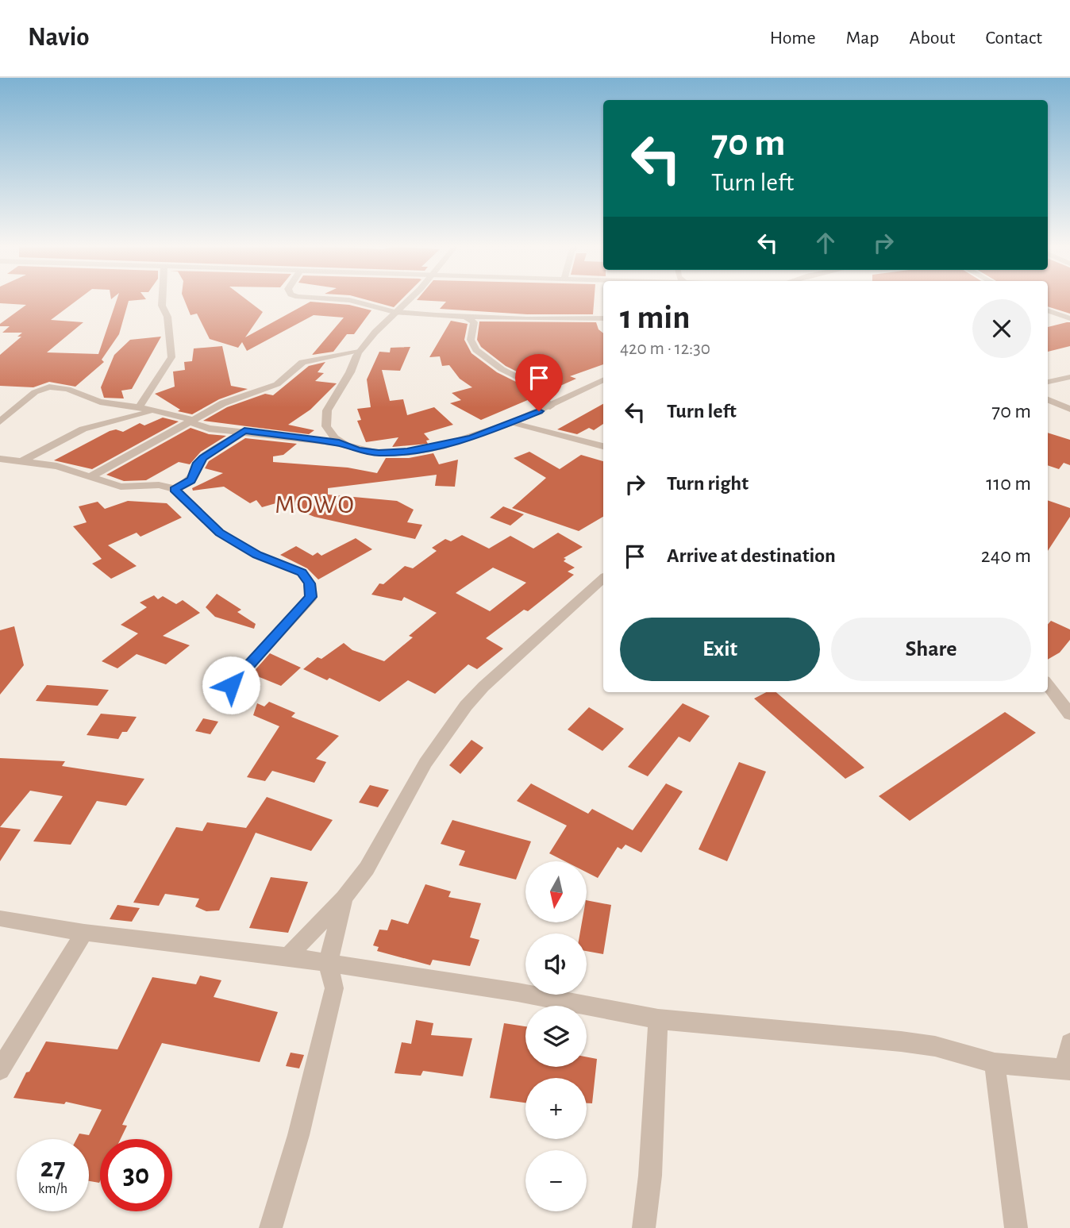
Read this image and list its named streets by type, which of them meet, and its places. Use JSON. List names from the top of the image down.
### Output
{
  "districts": ["MOWO"],
  "north": "bottom",
  "page": {
    "header": "Navio",
    "nav": [
      "Home",
      "Map",
      "About",
      "Contact"
    ],
    "turn": ["70 m", "Turn left"],
    "heading": ["1 min", "420 m · 12:30"],
    "list": [
      {
        "name": "Turn left",
        "value": "70 m"
      },
      {
        "name": "Turn right",
        "value": "110 m"
      },
      {
        "name": "Arrive at destination",
        "value": "240 m"
      }
    ],
    "buttons": ["Exit", "Share"],
    "map_buttons": ["+", "−"],
    "speed": "27 km/h",
    "limit": "30"
  }
}
